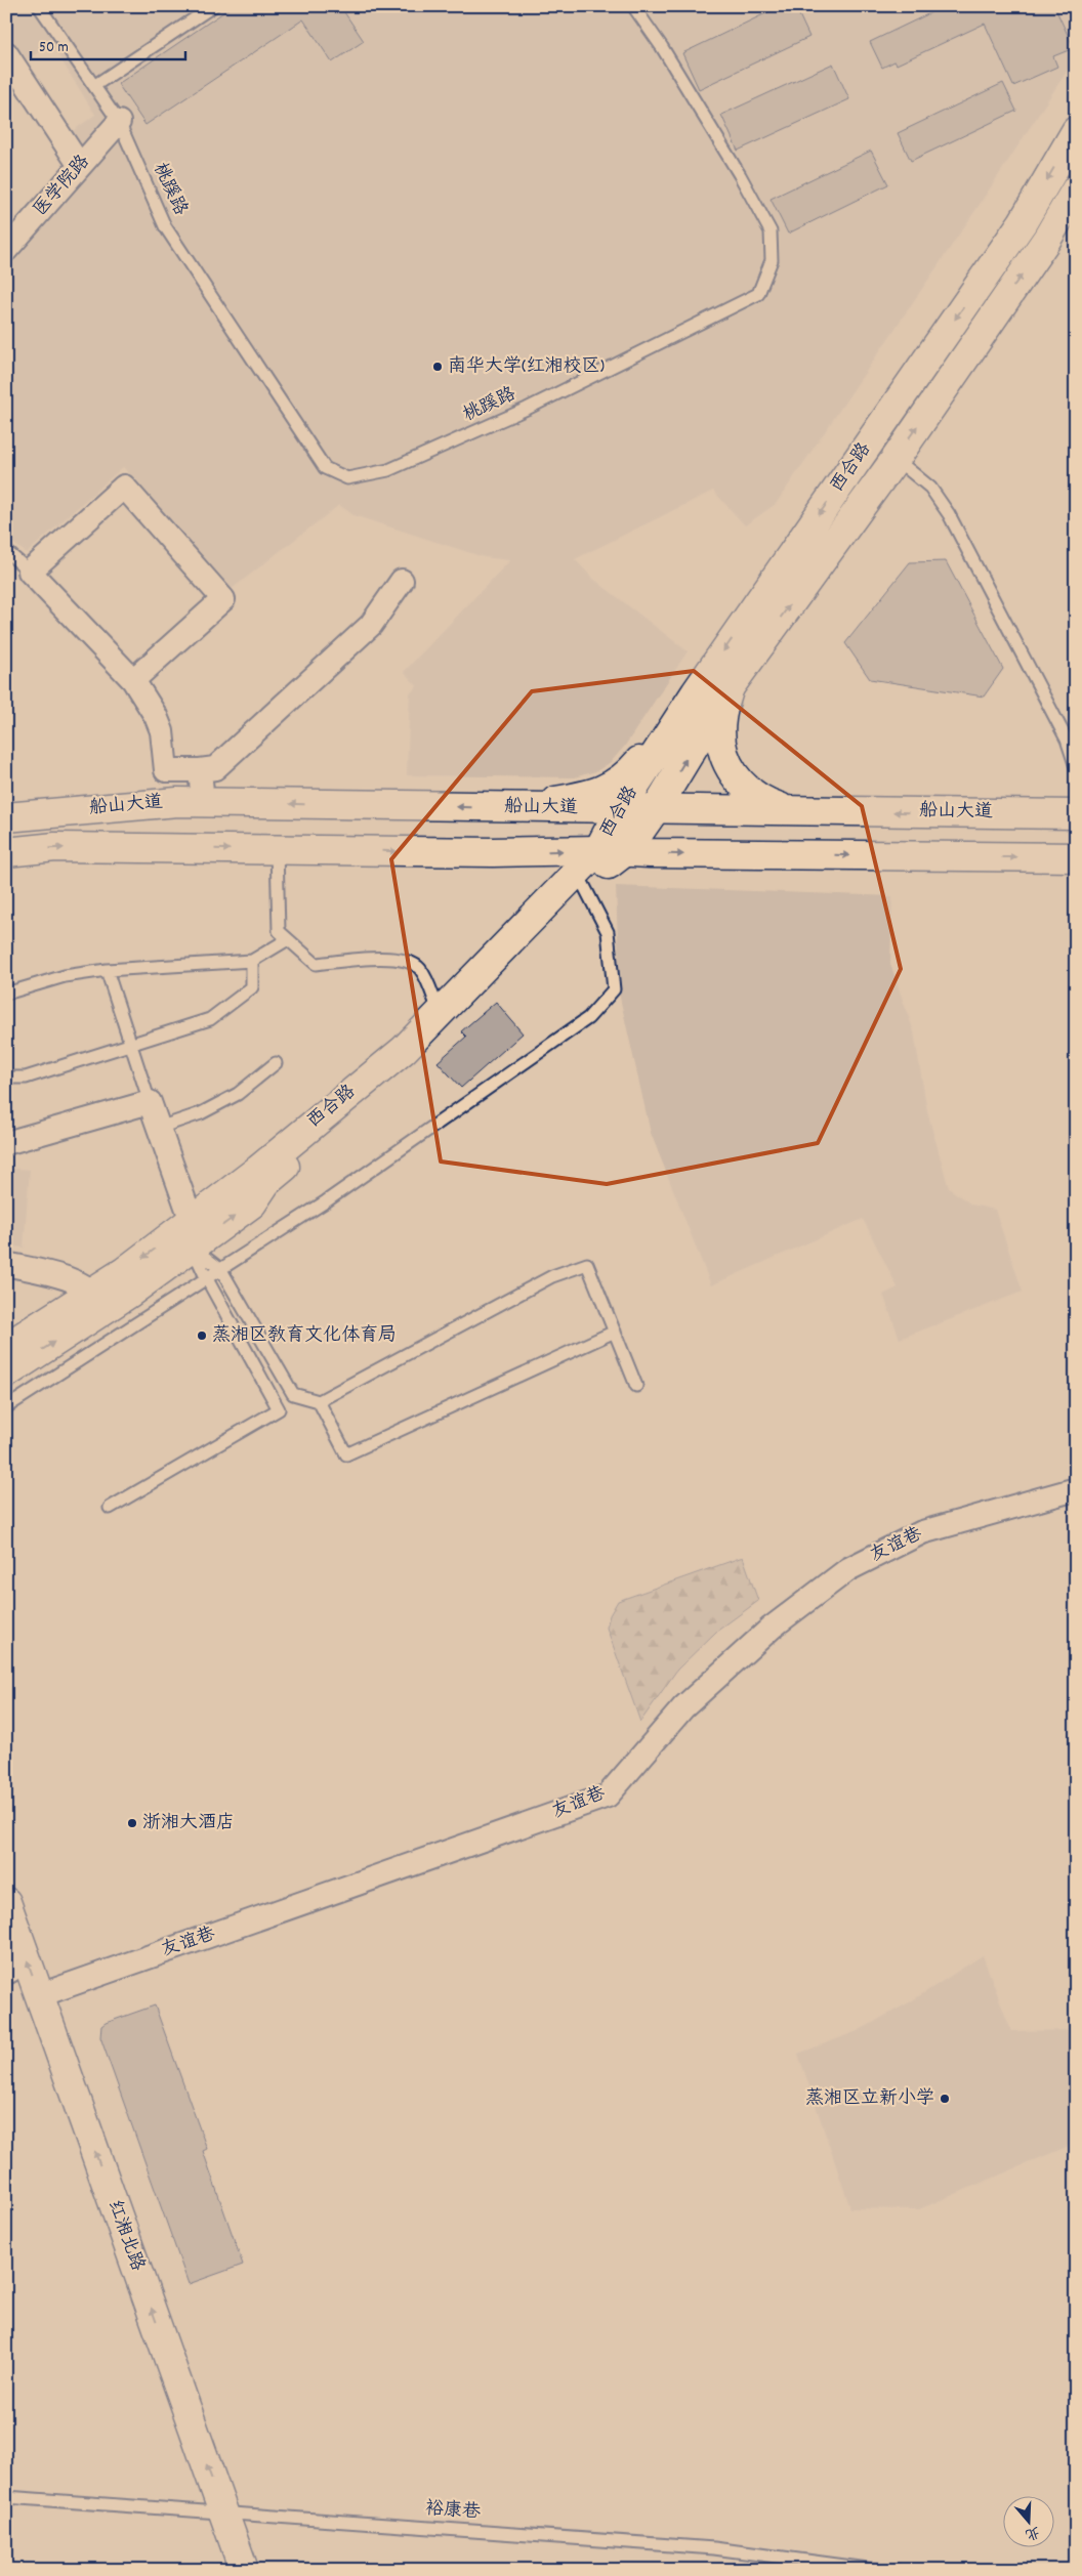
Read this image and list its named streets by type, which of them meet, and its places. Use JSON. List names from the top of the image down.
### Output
{
  "streets": {
    "main road": ["西合路", "船山大道", "红湘北路"],
    "street": ["医学院路", "友谊巷"],
    "lane": ["桃蹊路", "裕康巷"]
  },
  "crossings": [
    ["医学院路", "桃蹊路"],
    ["西合路", "船山大道"],
    ["友谊巷", "红湘北路"],
    ["红湘北路", "裕康巷"]
  ],
  "places": [
    "南华大学(红湘校区)",
    "蒸湘区教育文化体育局",
    "浙湘大酒店",
    "蒸湘区立新小学"
  ],
  "scale_bar": "50 m",
  "north": "bottom"
}
